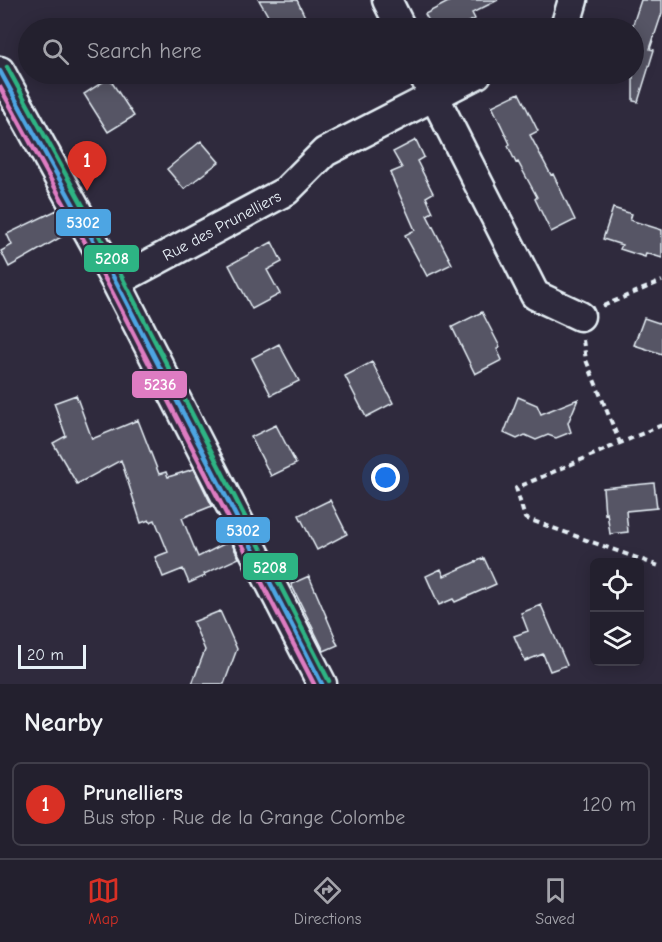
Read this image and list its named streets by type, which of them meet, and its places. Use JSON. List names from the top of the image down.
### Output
{
  "streets": {
    "street": ["Rue des Prunelliers"]
  },
  "lines": ["transit line 5208", "transit line 5302", "transit line 5236"],
  "scale_bar": "20 m",
  "page": {
    "search": "Search here",
    "pins": "1",
    "scale": "20 m",
    "heading": "Nearby",
    "list": [
      {
        "mark": "1",
        "name": "Prunelliers",
        "note": "Bus stop · Rue de la Grange Colombe",
        "value": "120 m"
      }
    ],
    "nav": ["Map", "Directions", "Saved"]
  }
}
